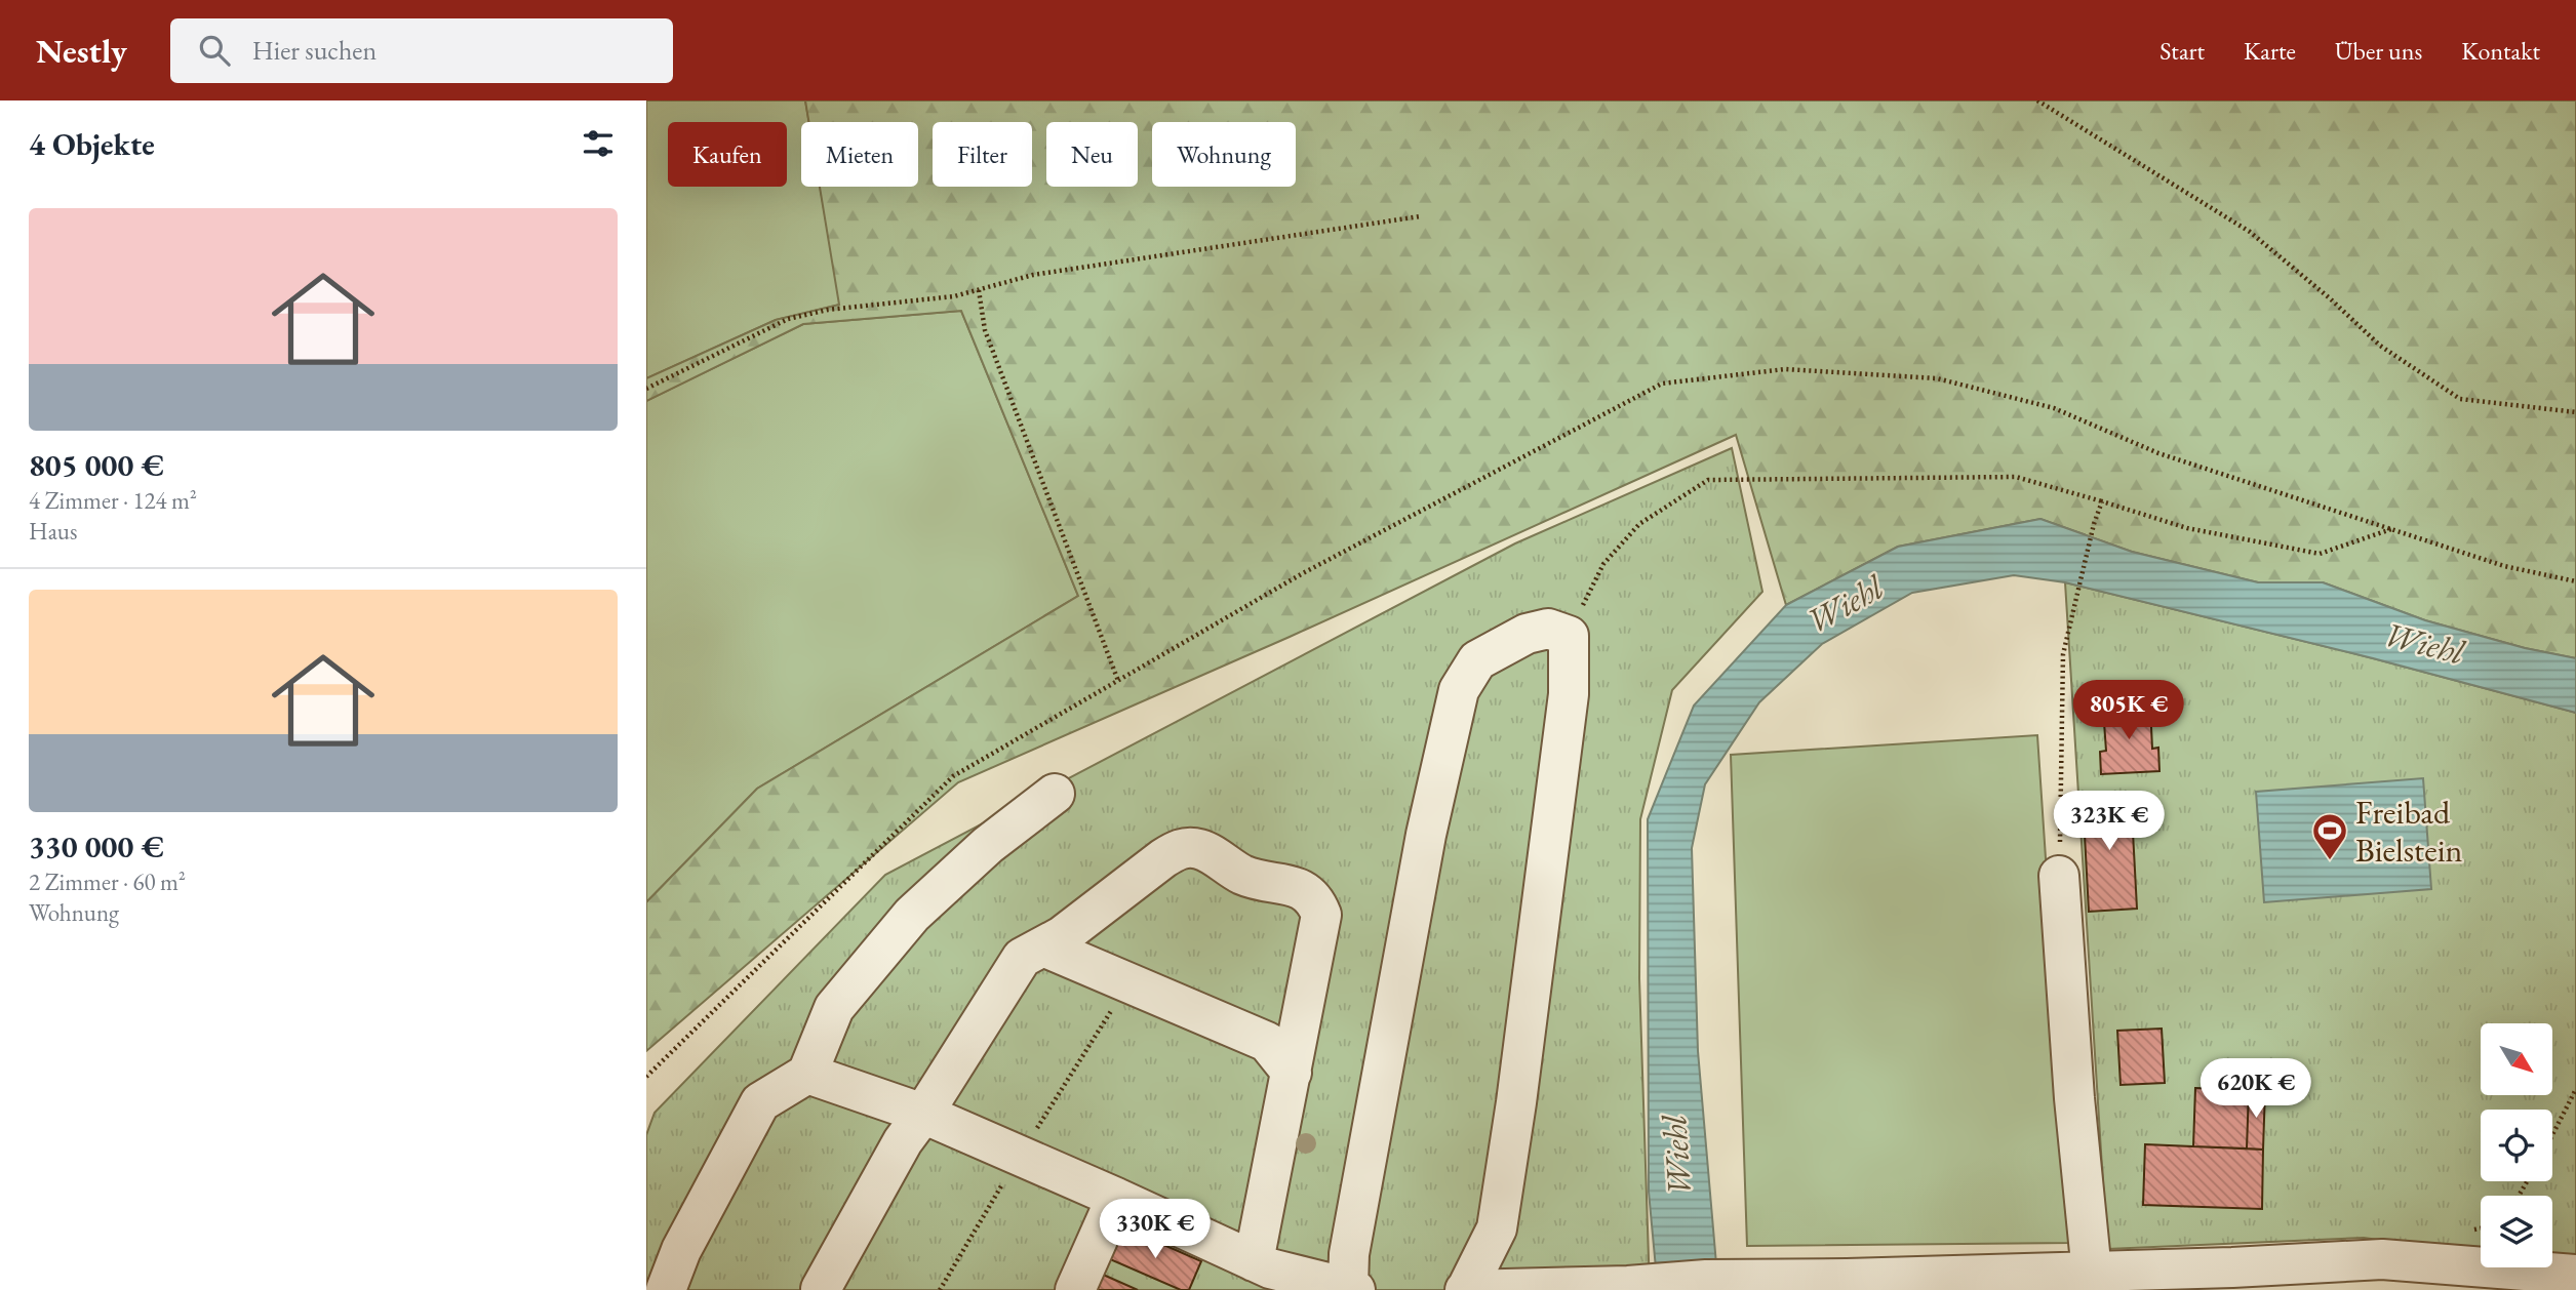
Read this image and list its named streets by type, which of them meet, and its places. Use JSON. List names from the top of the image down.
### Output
{
  "water": ["Wiehl"],
  "places": {
    "sports": ["Freibad Bielstein"]
  },
  "north": "bottom right",
  "page": {
    "header": "Nestly",
    "search": "Hier suchen",
    "nav": [
      "Start",
      "Karte",
      "Über uns",
      "Kontakt"
    ],
    "heading": "4 Objekte",
    "chip": [
      "Kaufen",
      "Mieten",
      "Filter",
      "Neu",
      "Wohnung"
    ],
    "list": [
      {
        "name": "805 000 €",
        "note": "4 Zimmer · 124 m² · Haus"
      },
      {
        "name": "330 000 €",
        "note": "2 Zimmer · 60 m² · Wohnung"
      }
    ],
    "price": [
      "805K €",
      "323K €",
      "620K €",
      "330K €"
    ]
  }
}
